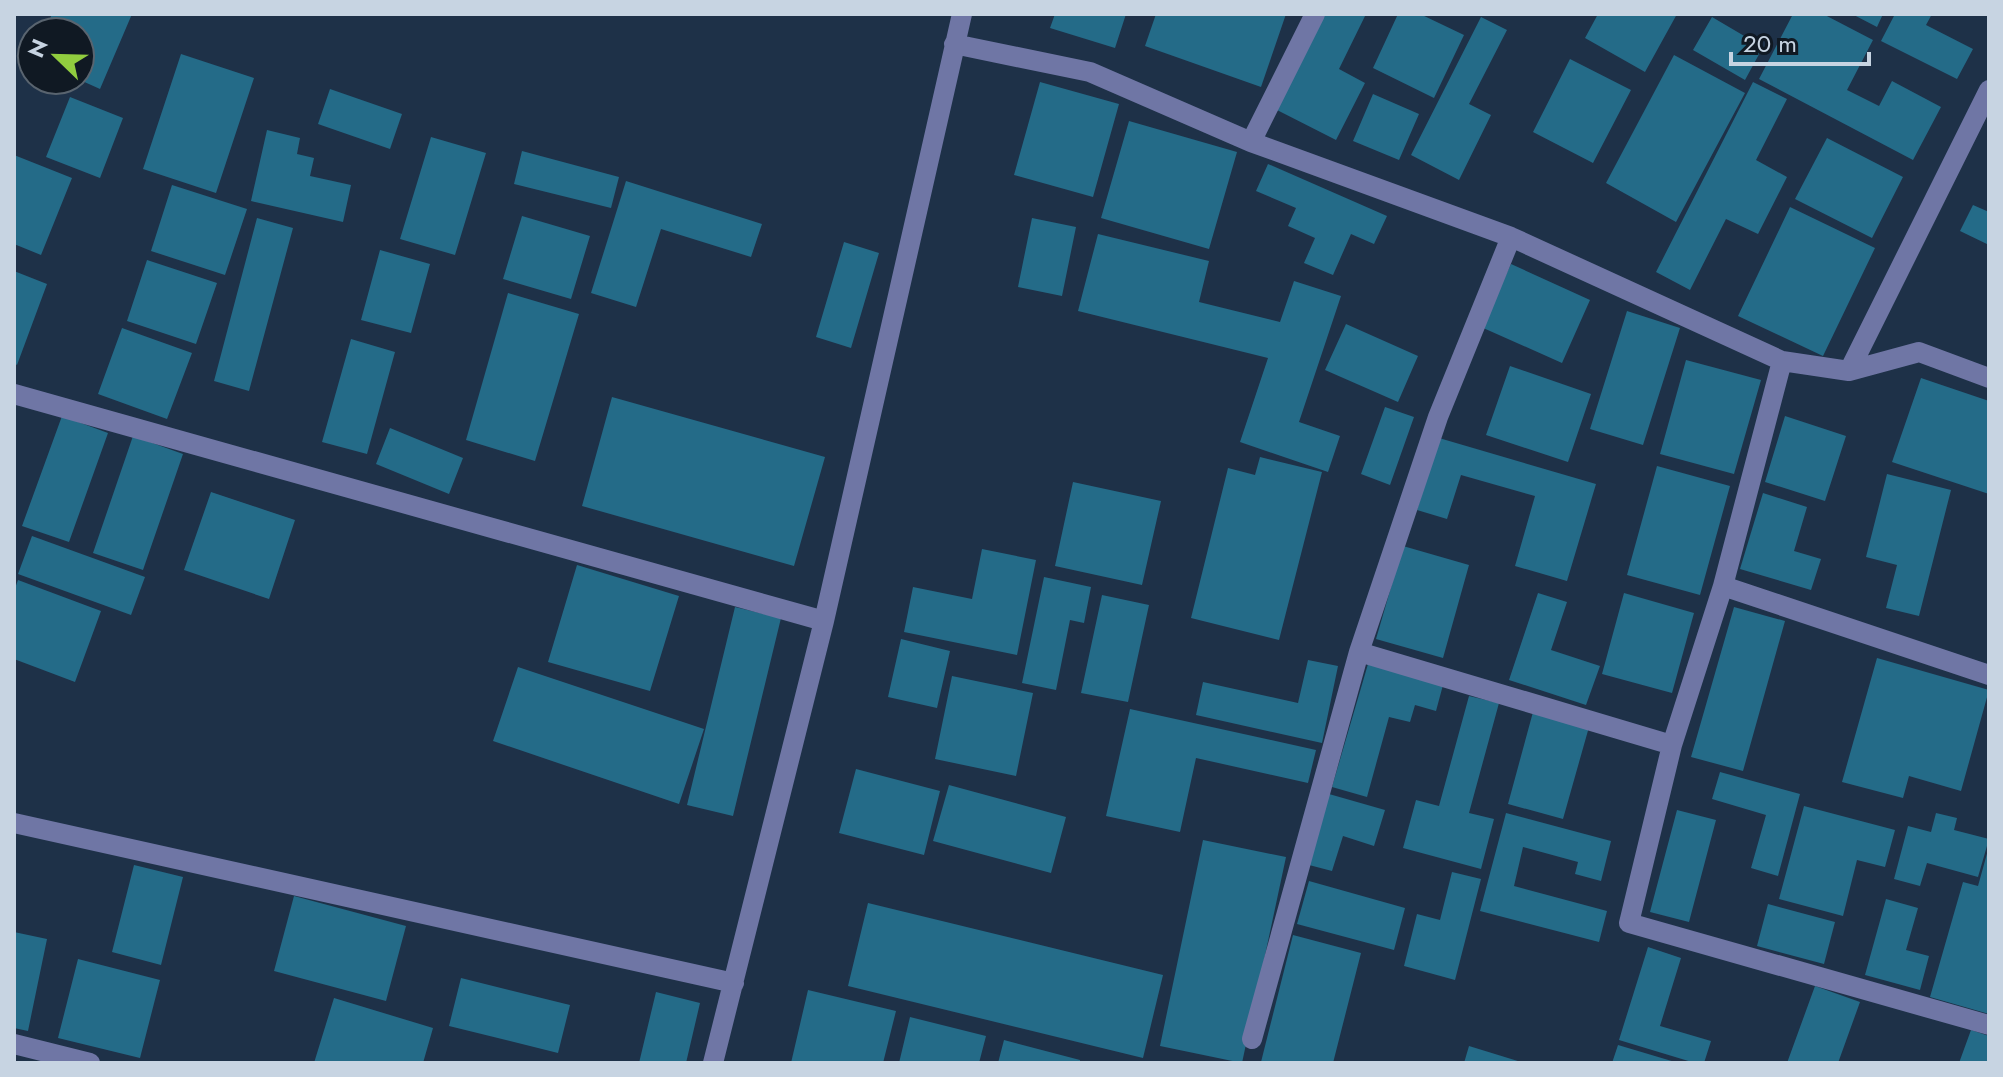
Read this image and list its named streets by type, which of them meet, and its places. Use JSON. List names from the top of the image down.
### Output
{
  "scale_bar": "20 m",
  "north": "top left"
}
